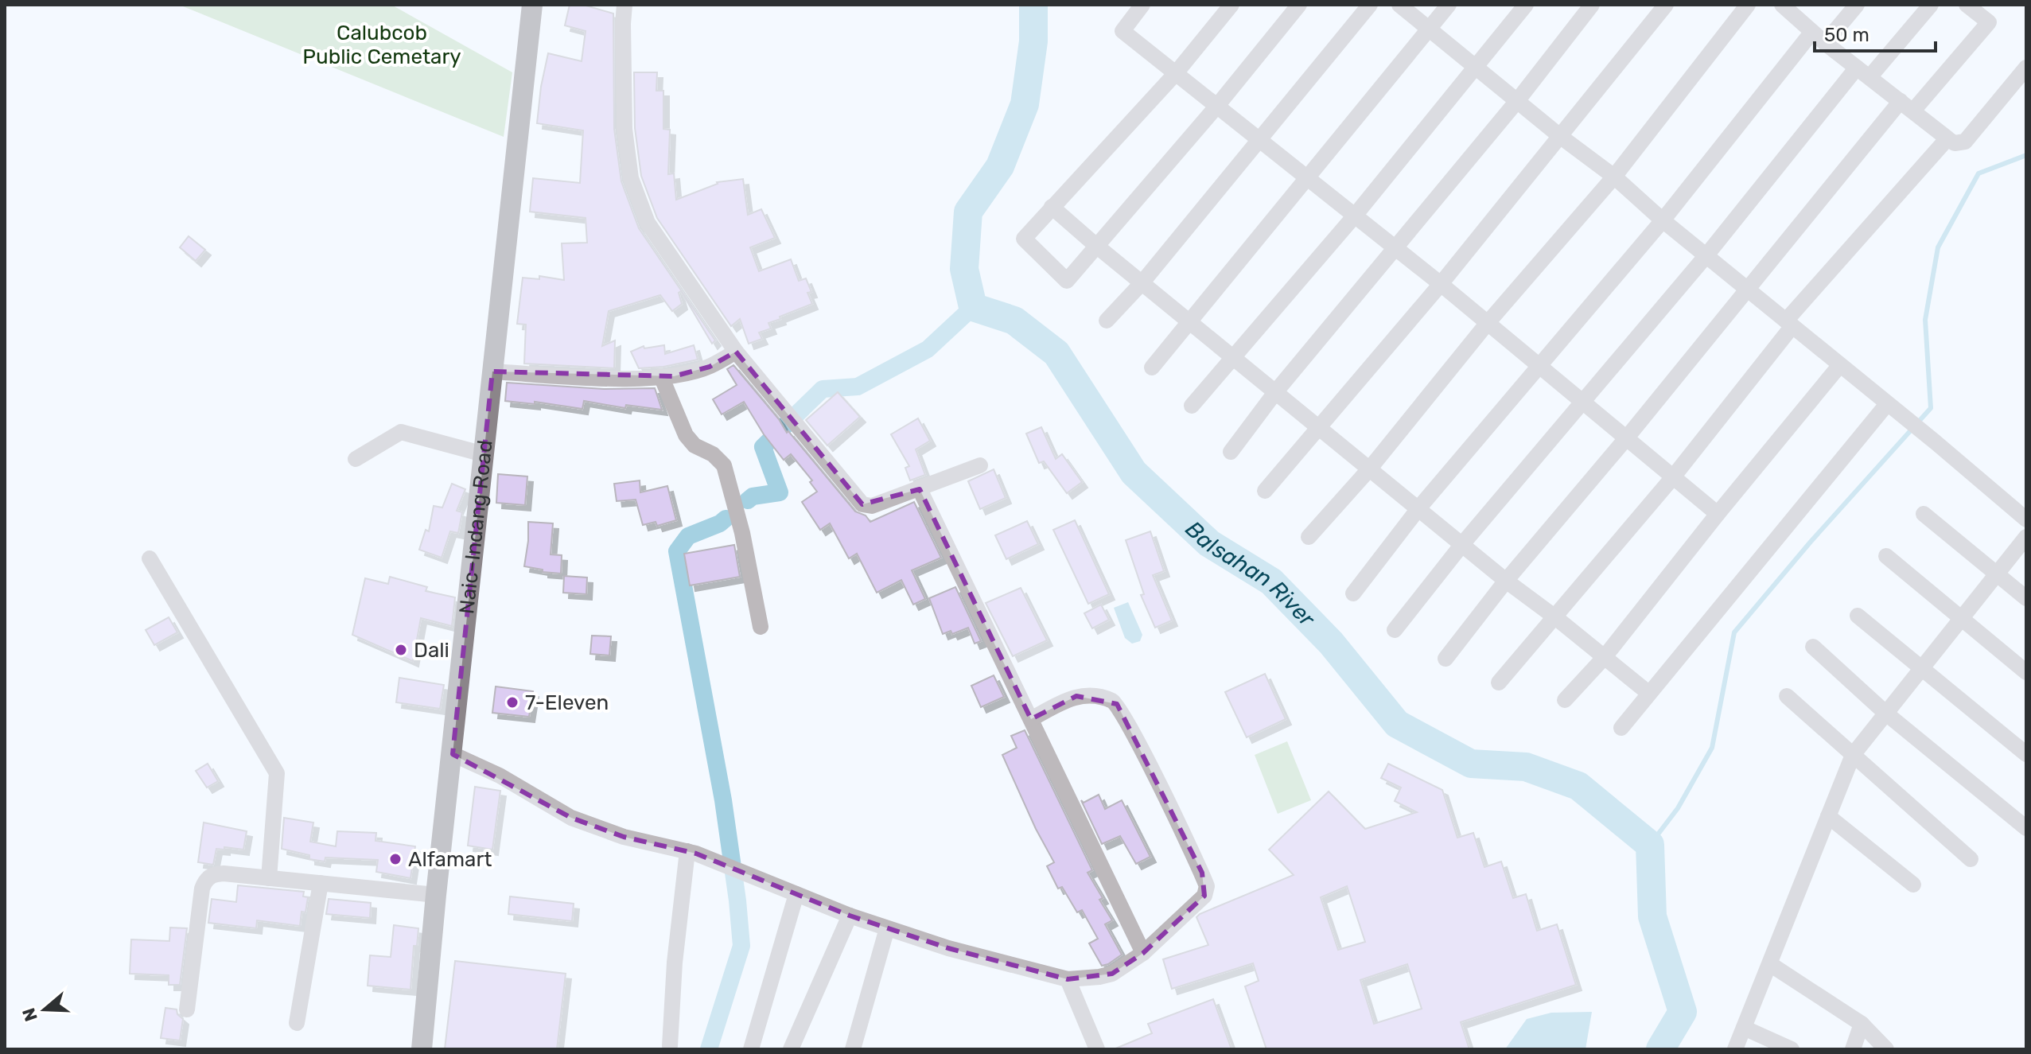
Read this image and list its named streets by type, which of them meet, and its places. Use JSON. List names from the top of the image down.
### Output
{
  "streets": {
    "main road": ["Naic–Indang Road"]
  },
  "water": ["Balsahan River"],
  "parks": ["Calubcob Public Cemetary"],
  "places": ["Dali", "7-Eleven", "Alfamart"],
  "scale_bar": "50 m",
  "north": "left"
}
